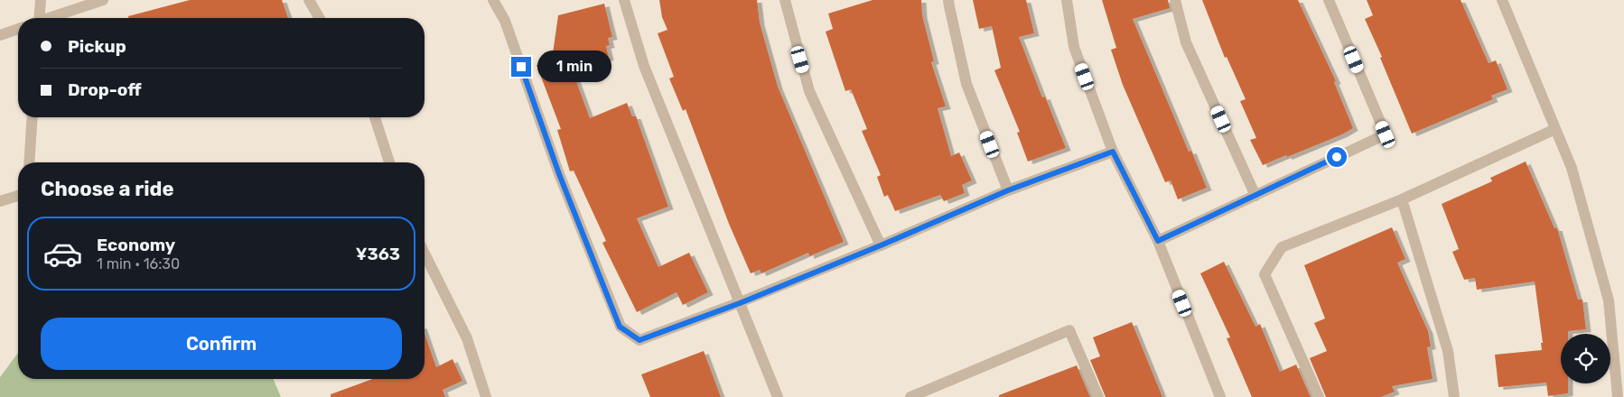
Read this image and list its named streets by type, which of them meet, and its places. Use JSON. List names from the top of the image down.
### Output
{
  "page": {
    "banner": ["Pickup", "Drop-off"],
    "bubble": "1 min",
    "heading": "Choose a ride",
    "list": [
      {
        "name": "Economy",
        "note": "1 min · 16:30",
        "value": "¥363"
      }
    ],
    "buttons": "Confirm"
  }
}
